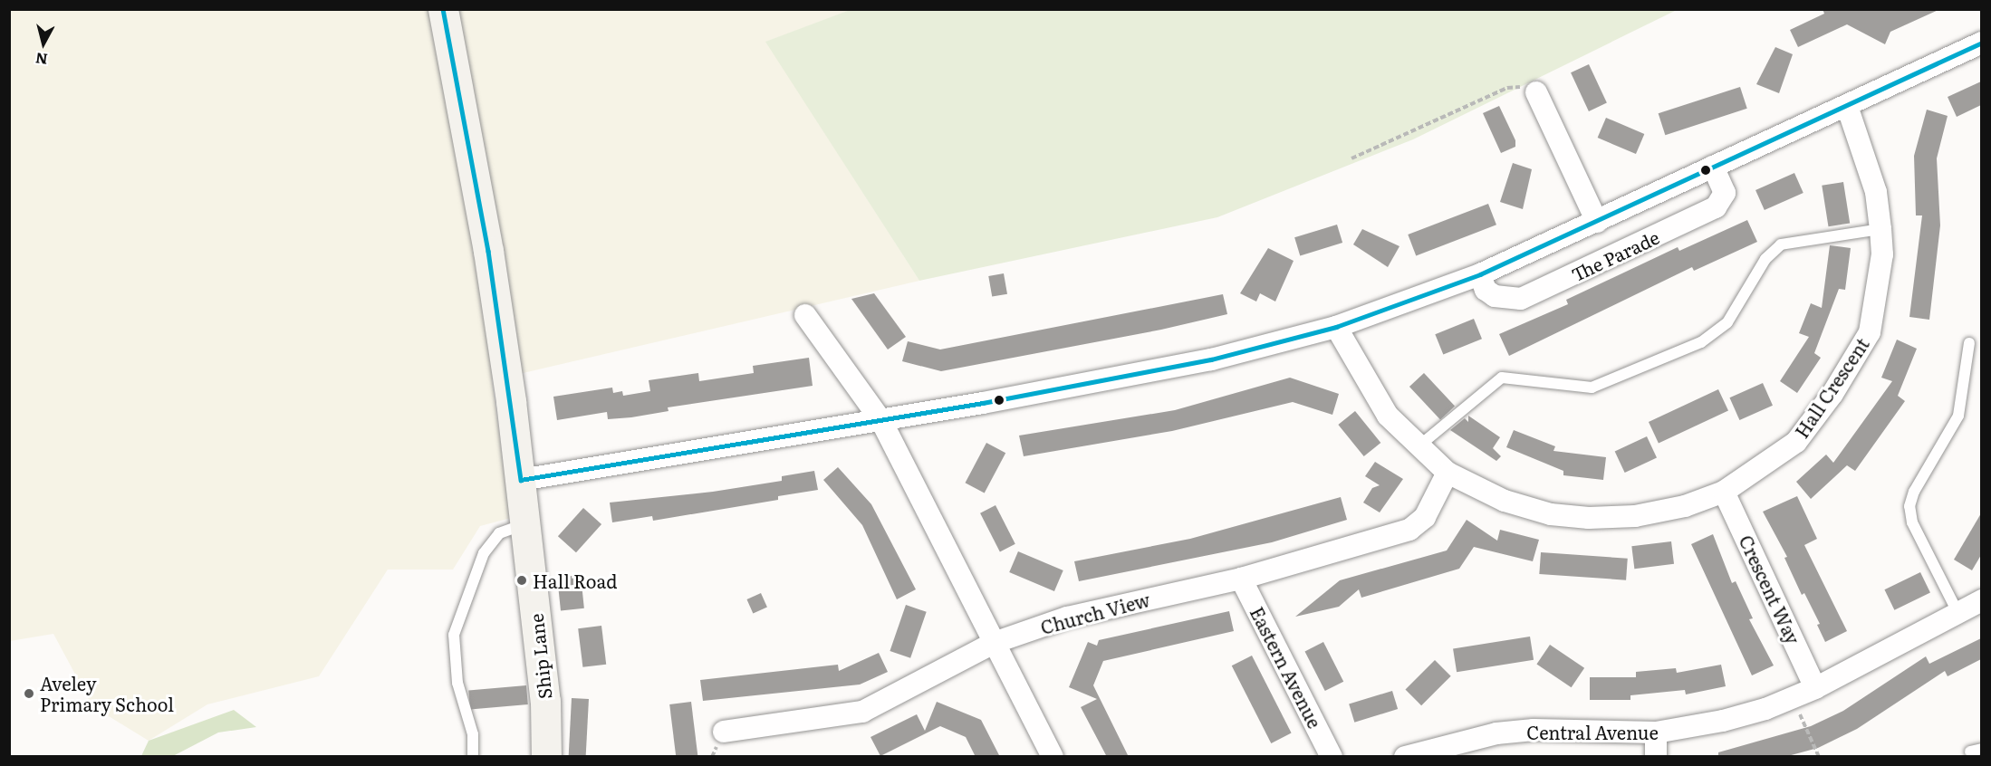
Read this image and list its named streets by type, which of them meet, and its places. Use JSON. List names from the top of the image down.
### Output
{
  "streets": {
    "street": [
      "The Parade",
      "Hall Crescent",
      "Crescent Way",
      "Church View",
      "Ship Lane",
      "Eastern Avenue",
      "Central Avenue"
    ]
  },
  "crossings": [
    ["Hall Crescent", "Crescent Way"],
    ["Hall Crescent", "Church View"],
    ["Crescent Way", "Central Avenue"],
    ["Church View", "Eastern Avenue"]
  ],
  "places": ["Hall Road", "Aveley Primary School"],
  "north": "bottom"
}
